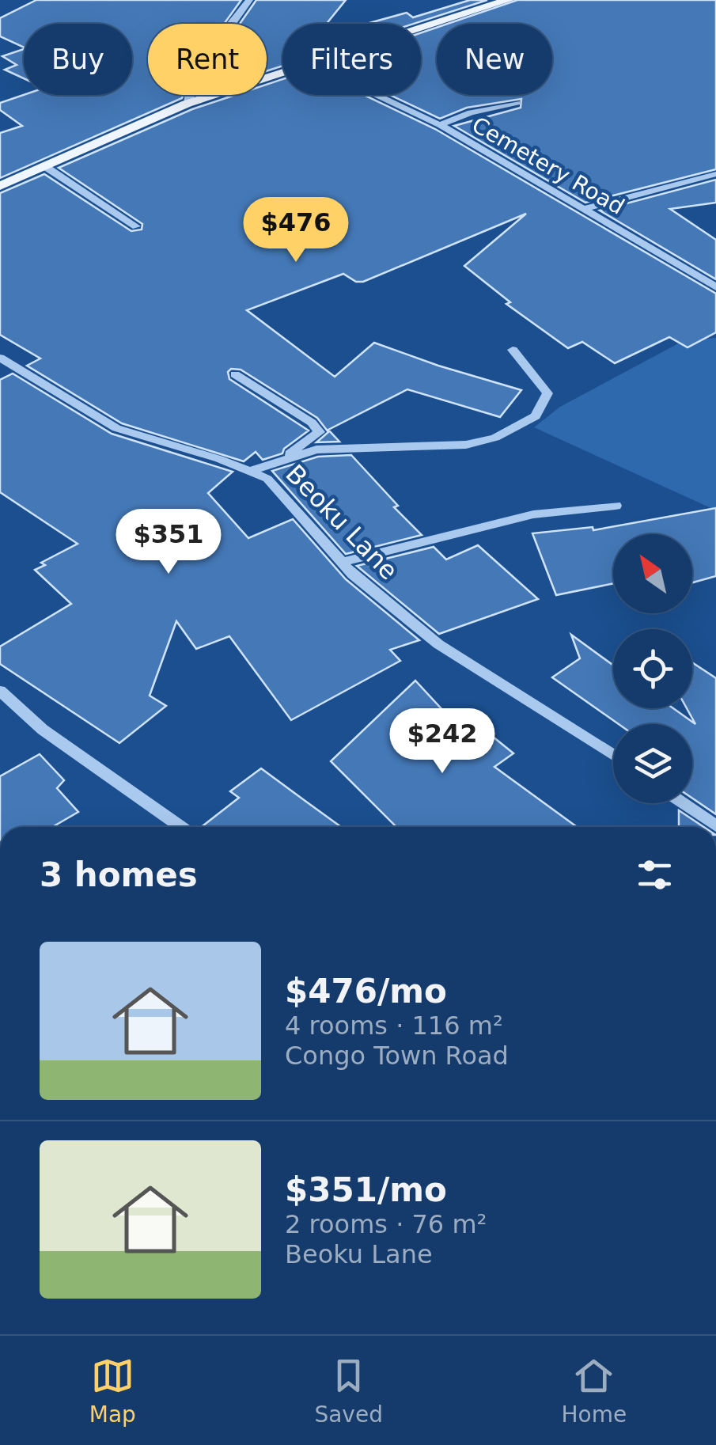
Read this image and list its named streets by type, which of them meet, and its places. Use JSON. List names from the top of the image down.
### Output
{
  "streets": {
    "street": ["Cemetery Road", "Beoku Lane"]
  },
  "north": "top left",
  "page": {
    "chip": [
      "Buy",
      "Rent",
      "Filters",
      "New"
    ],
    "price": ["$476", "$351", "$242"],
    "heading": "3 homes",
    "list": [
      {
        "name": "$476/mo",
        "note": "4 rooms · 116 m² · Congo Town Road"
      },
      {
        "name": "$351/mo",
        "note": "2 rooms · 76 m² · Beoku Lane"
      }
    ],
    "tabs": ["Map", "Saved", "Home"]
  }
}
